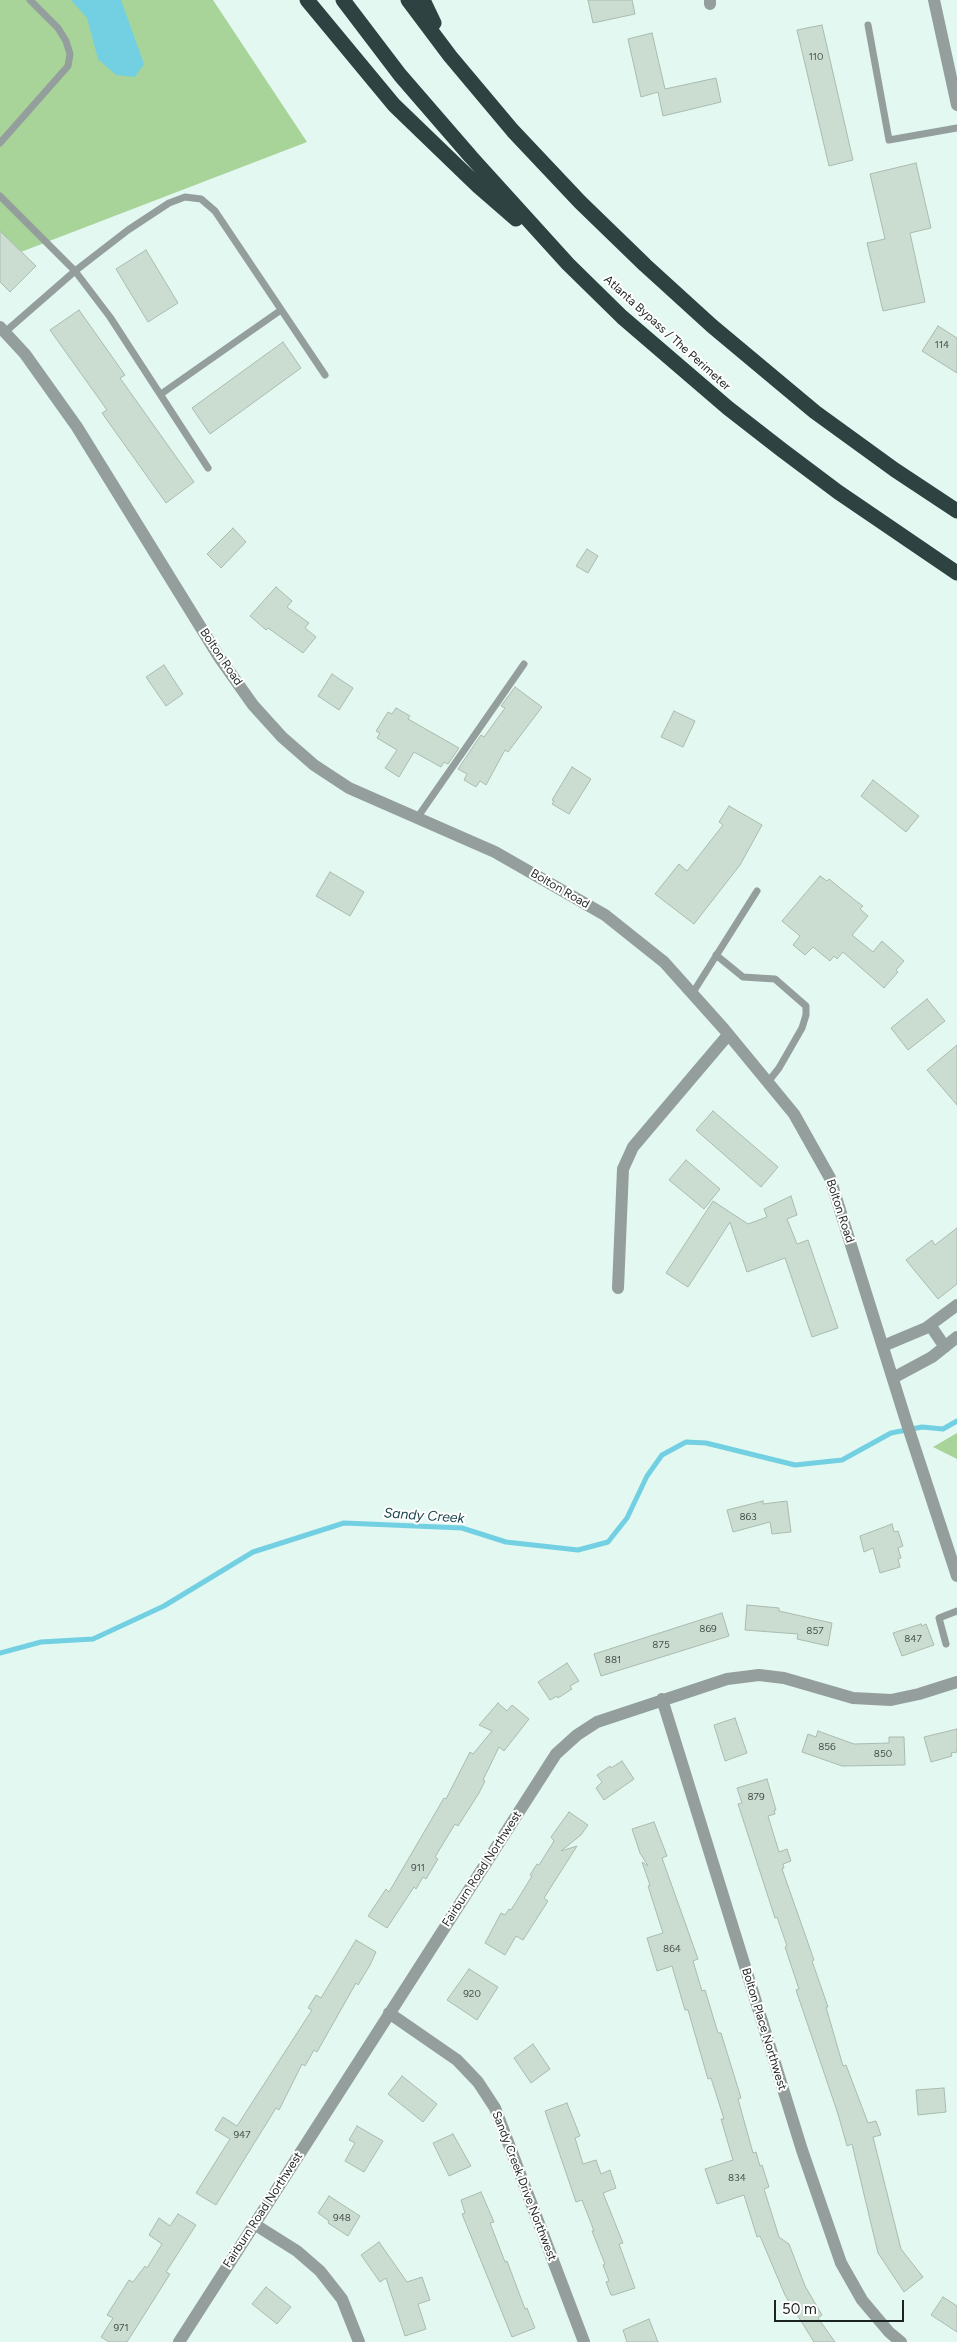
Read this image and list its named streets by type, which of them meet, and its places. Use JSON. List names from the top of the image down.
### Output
{
  "streets": {
    "highway": ["Atlanta Bypass / The Perimeter"],
    "street": [
      "Bolton Road",
      "Fairburn Road Northwest",
      "Bolton Place Northwest",
      "Sandy Creek Drive Northwest"
    ]
  },
  "crossings": [
    ["Fairburn Road Northwest", "Bolton Place Northwest"],
    ["Fairburn Road Northwest", "Sandy Creek Drive Northwest"]
  ],
  "water": ["Sandy Creek"],
  "house_numbers": [
    "110",
    "114",
    "863",
    "869",
    "857",
    "847",
    "875",
    "881",
    "856",
    "850",
    "879",
    "911",
    "864",
    "920",
    "947",
    "834",
    "948",
    "971"
  ],
  "scale_bar": "50 m"
}
